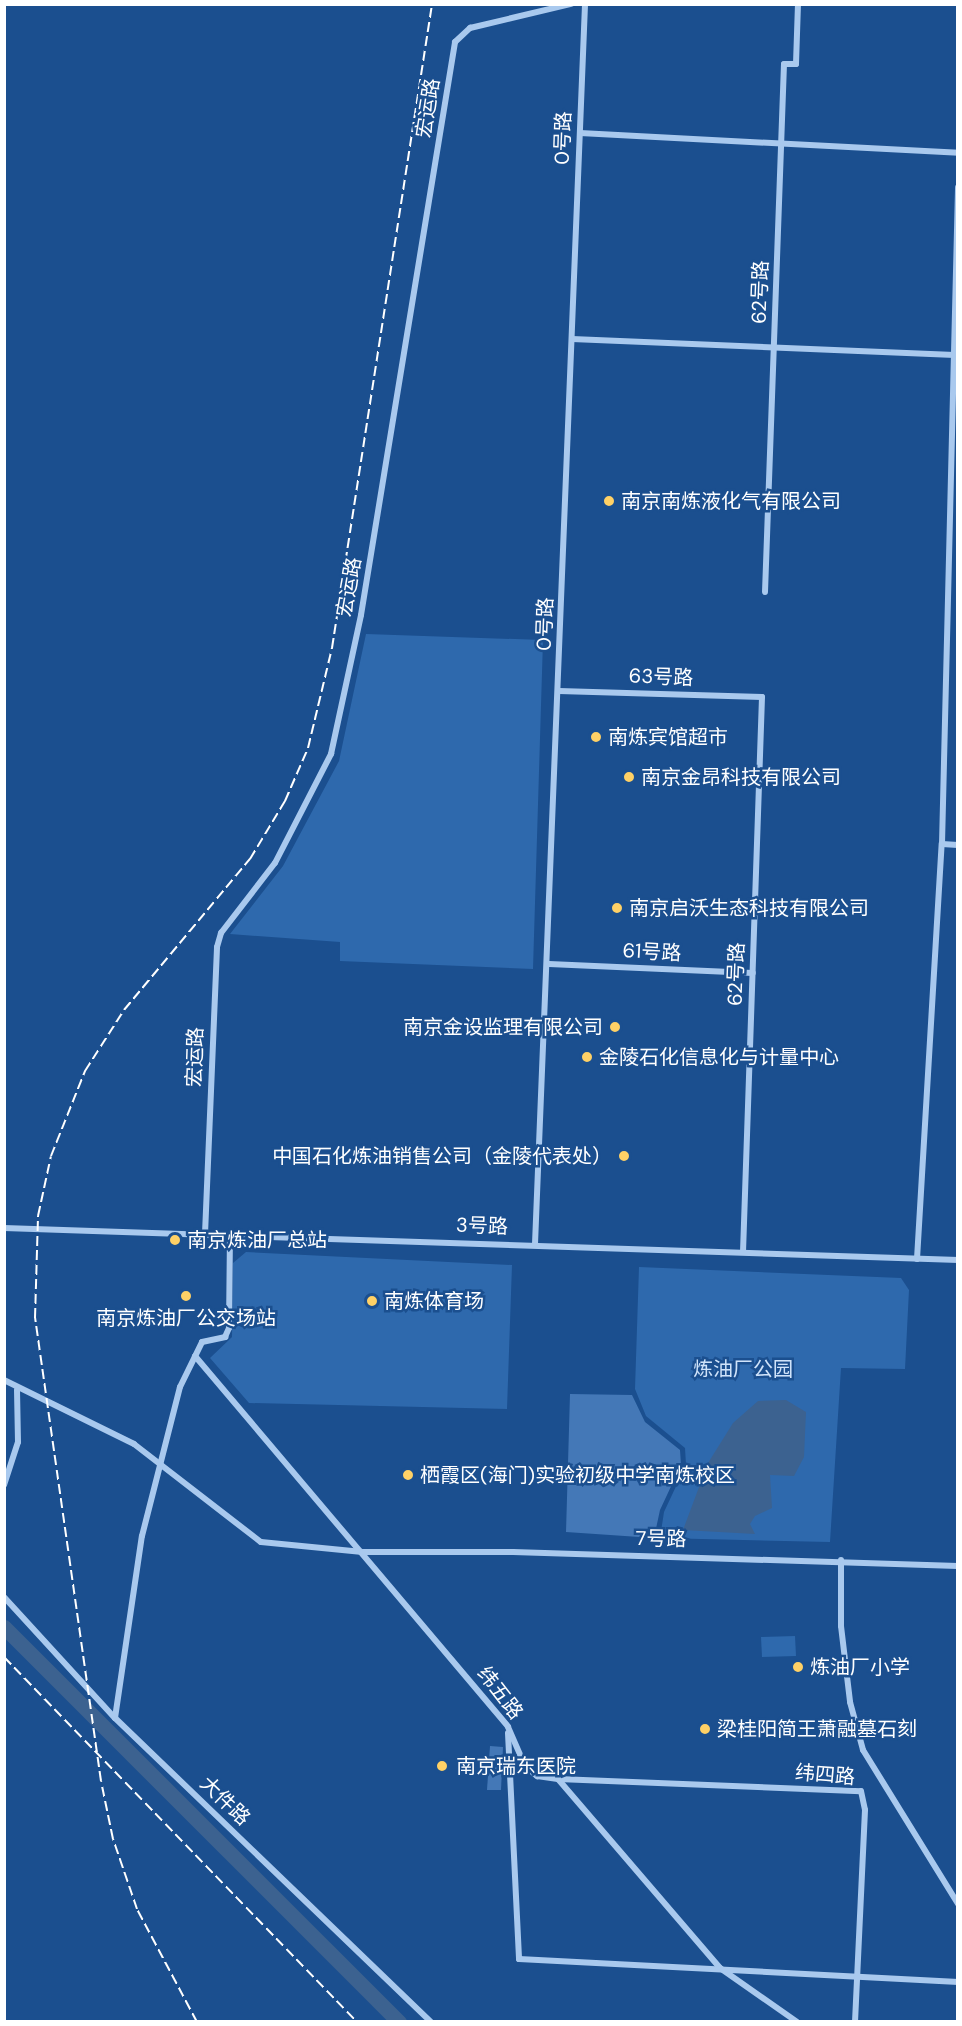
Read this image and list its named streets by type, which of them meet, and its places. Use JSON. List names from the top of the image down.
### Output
{
  "streets": {
    "street": [
      "宏运路",
      "0号路",
      "62号路",
      "63号路",
      "61号路",
      "3号路",
      "7号路",
      "纬五路",
      "纬四路",
      "大件路"
    ]
  },
  "crossings": [
    ["宏运路", "3号路"],
    ["0号路", "63号路"],
    ["0号路", "61号路"],
    ["0号路", "3号路"],
    ["62号路", "63号路"],
    ["62号路", "61号路"],
    ["62号路", "3号路"],
    ["7号路", "纬五路"],
    ["纬五路", "纬四路"]
  ],
  "parks": ["炼油厂公园"],
  "places": [
    "南京南炼液化气有限公司",
    "南炼宾馆超市",
    "南京金昂科技有限公司",
    "南京启沃生态科技有限公司",
    "南京金设监理有限公司",
    "金陵石化信息化与计量中心",
    "中国石化炼油销售公司（金陵代表处）",
    "南京炼油厂总站",
    "南京炼油厂公交场站",
    "南炼体育场",
    "栖霞区(海门)实验初级中学南炼校区",
    "炼油厂小学",
    "梁桂阳简王萧融墓石刻",
    "南京瑞东医院"
  ]
}
